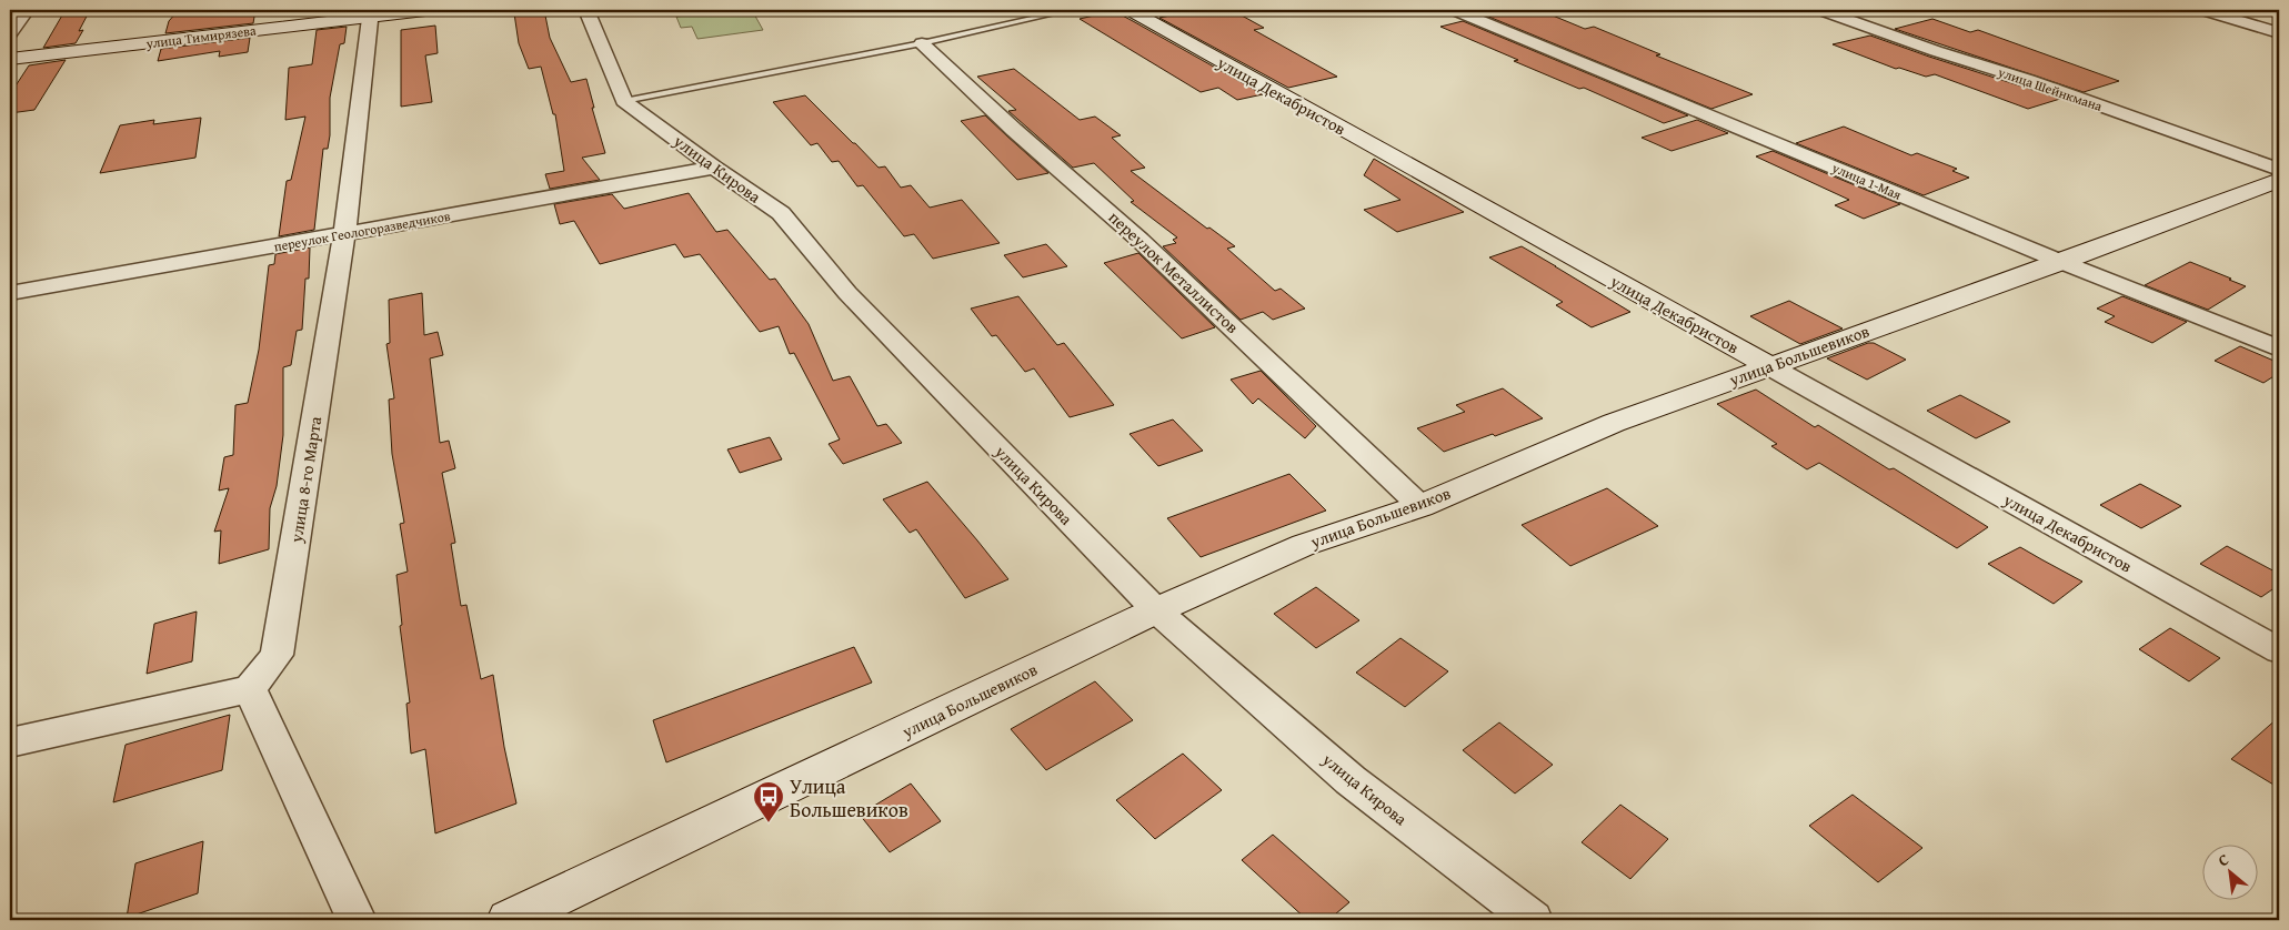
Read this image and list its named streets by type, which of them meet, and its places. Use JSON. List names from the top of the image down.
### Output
{
  "streets": {
    "street": [
      "улица Тимирязева",
      "улица Шейнкмана",
      "улица Декабристов",
      "улица Кирова",
      "улица 1-Мая",
      "переулок Геологоразведчиков",
      "переулок Металлистов",
      "улица Большевиков",
      "улица 8-го Марта"
    ]
  },
  "crossings": [
    ["улица Тимирязева", "улица 8-го Марта"],
    ["улица Декабристов", "улица Большевиков"],
    ["улица Кирова", "переулок Геологоразведчиков"],
    ["улица Кирова", "улица Большевиков"],
    ["улица 1-Мая", "улица Большевиков"],
    ["переулок Геологоразведчиков", "улица 8-го Марта"],
    ["переулок Металлистов", "улица Большевиков"]
  ],
  "places": {
    "bus stop": ["Улица Большевиков"]
  },
  "north": "top left"
}
